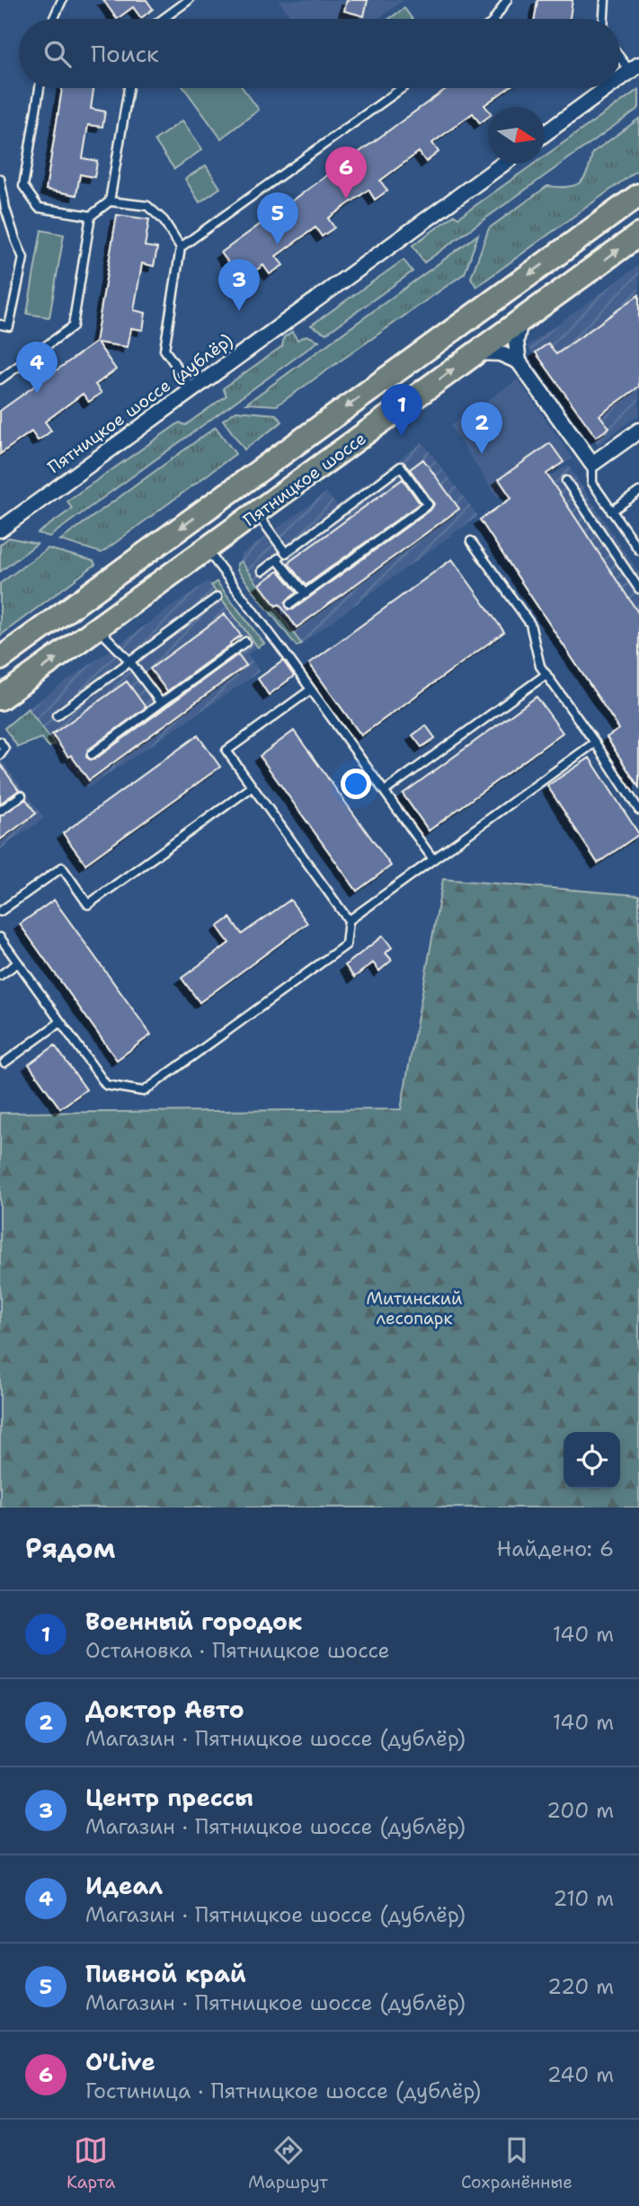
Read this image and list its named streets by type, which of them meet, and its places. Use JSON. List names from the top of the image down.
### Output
{
  "streets": {
    "main road": ["Пятницкое шоссе"],
    "street": ["Пятницкое шоссе (дублёр)"]
  },
  "parks": ["Митинский лесопарк"],
  "north": "right",
  "page": {
    "search": "Поиск",
    "pins": [
      "6",
      "5",
      "3",
      "4",
      "1",
      "2"
    ],
    "heading": ["Рядом", "Найдено: 6"],
    "list": [
      {
        "mark": "1",
        "name": "Военный городок",
        "note": "Остановка · Пятницкое шоссе",
        "value": "140 m"
      },
      {
        "mark": "2",
        "name": "Доктор Авто",
        "note": "Магазин · Пятницкое шоссе (дублёр)",
        "value": "140 m"
      },
      {
        "mark": "3",
        "name": "Центр прессы",
        "note": "Магазин · Пятницкое шоссе (дублёр)",
        "value": "200 m"
      },
      {
        "mark": "4",
        "name": "Идеал",
        "note": "Магазин · Пятницкое шоссе (дублёр)",
        "value": "210 m"
      },
      {
        "mark": "5",
        "name": "Пивной край",
        "note": "Магазин · Пятницкое шоссе (дублёр)",
        "value": "220 m"
      },
      {
        "mark": "6",
        "name": "O'Live",
        "note": "Гостиница · Пятницкое шоссе (дублёр)",
        "value": "240 m"
      }
    ],
    "nav": ["Карта", "Маршрут", "Сохранённые"]
  }
}
